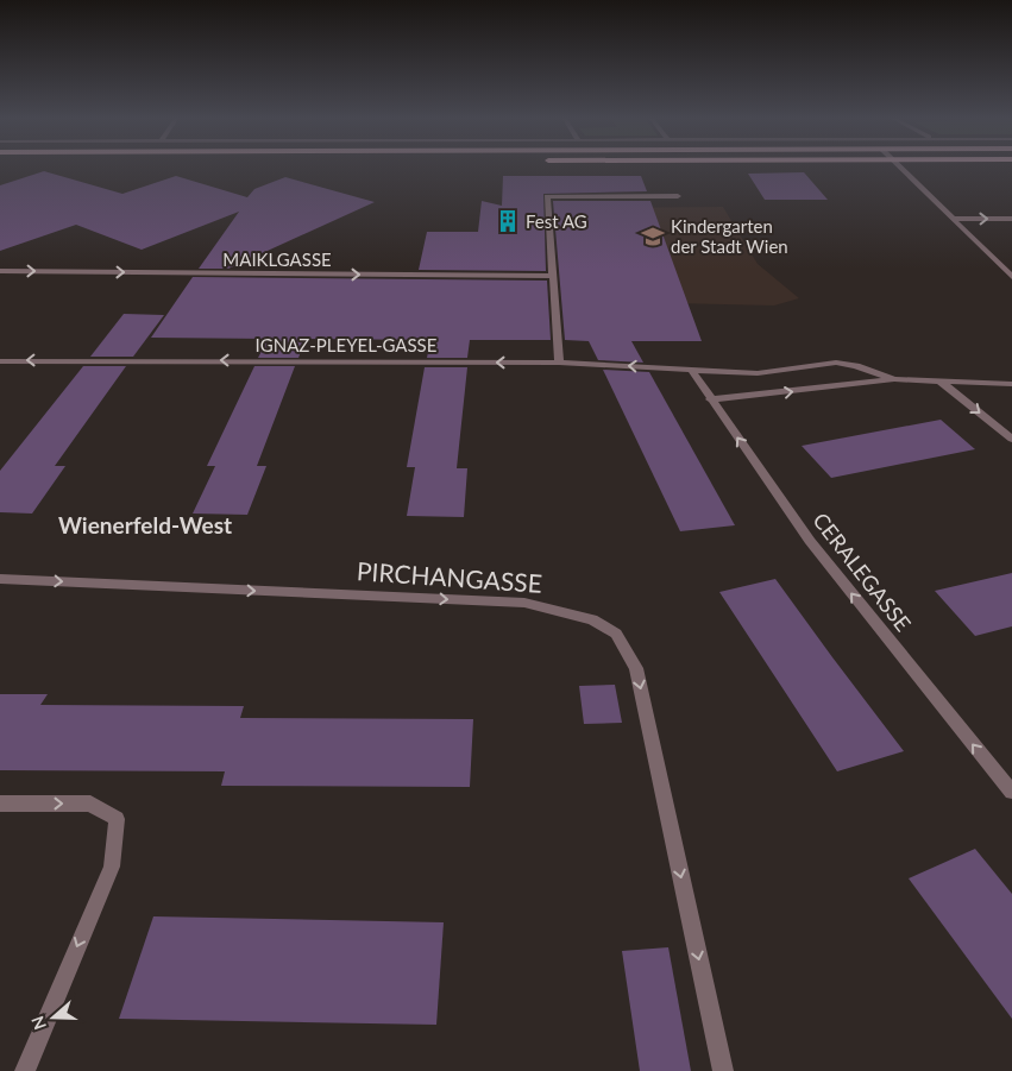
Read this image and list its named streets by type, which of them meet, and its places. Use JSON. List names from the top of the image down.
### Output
{
  "streets": {
    "street": [
      "MAIKLGASSE",
      "IGNAZ-PLEYEL-GASSE",
      "CERALEGASSE",
      "PIRCHANGASSE"
    ]
  },
  "crossings": [
    ["IGNAZ-PLEYEL-GASSE", "CERALEGASSE"]
  ],
  "one_way": [
    "MAIKLGASSE",
    "IGNAZ-PLEYEL-GASSE",
    "CERALEGASSE",
    "PIRCHANGASSE"
  ],
  "districts": ["Wienerfeld-West"],
  "places": {
    "building": ["Fest AG"],
    "school or university": ["Kindergarten der Stadt Wien"]
  },
  "north": "left"
}
